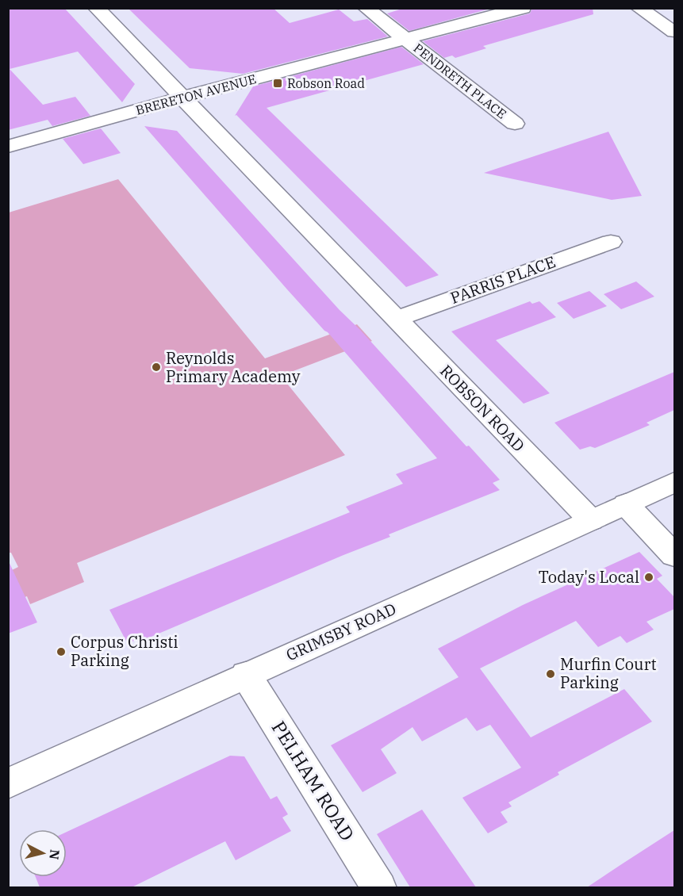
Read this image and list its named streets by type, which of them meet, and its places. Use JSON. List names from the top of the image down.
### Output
{
  "streets": {
    "street": [
      "PENDRETH PLACE",
      "BRERETON AVENUE",
      "PARRIS PLACE",
      "ROBSON ROAD",
      "GRIMSBY ROAD",
      "PELHAM ROAD"
    ]
  },
  "crossings": [
    ["PENDRETH PLACE", "BRERETON AVENUE"],
    ["BRERETON AVENUE", "ROBSON ROAD"],
    ["PARRIS PLACE", "ROBSON ROAD"],
    ["ROBSON ROAD", "GRIMSBY ROAD"],
    ["GRIMSBY ROAD", "PELHAM ROAD"]
  ],
  "places": {
    "transit": ["Robson Road"],
    "other": [
      "Reynolds Primary Academy",
      "Today's Local",
      "Corpus Christi Parking",
      "Murfin Court Parking"
    ]
  },
  "north": "right"
}
